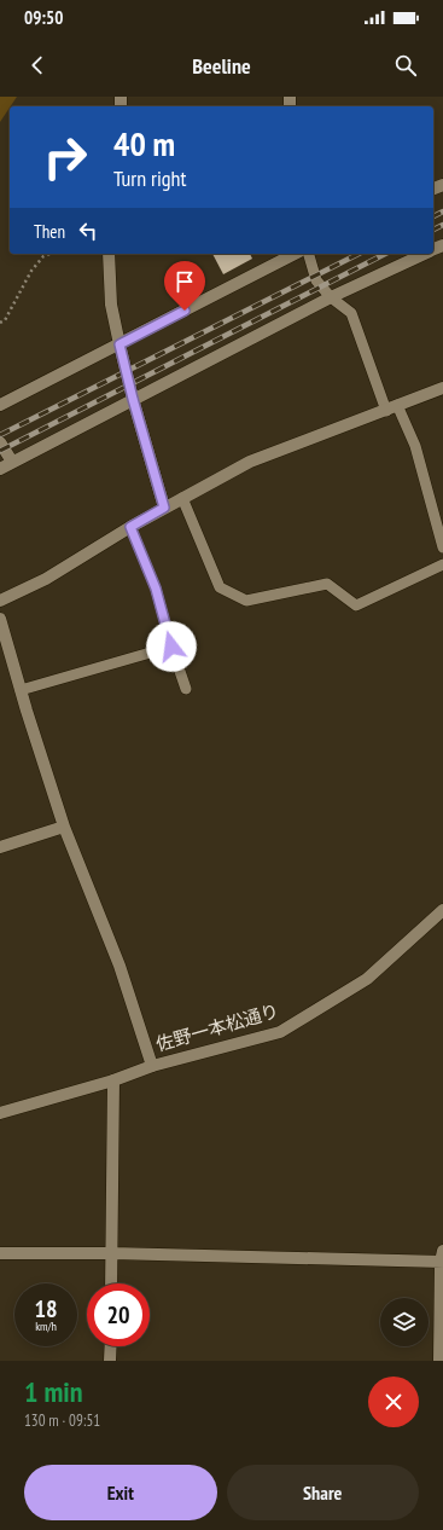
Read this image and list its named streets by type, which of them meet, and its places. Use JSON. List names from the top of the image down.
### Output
{
  "streets": {
    "street": ["佐野一本松通り"]
  },
  "page": {
    "status": "09:50",
    "header": "Beeline",
    "turn": ["40 m", "Turn right"],
    "then": "Then",
    "speed": "18 km/h",
    "limit": "20",
    "heading": ["1 min", "130 m · 09:51"],
    "buttons": ["Exit", "Share"]
  }
}
